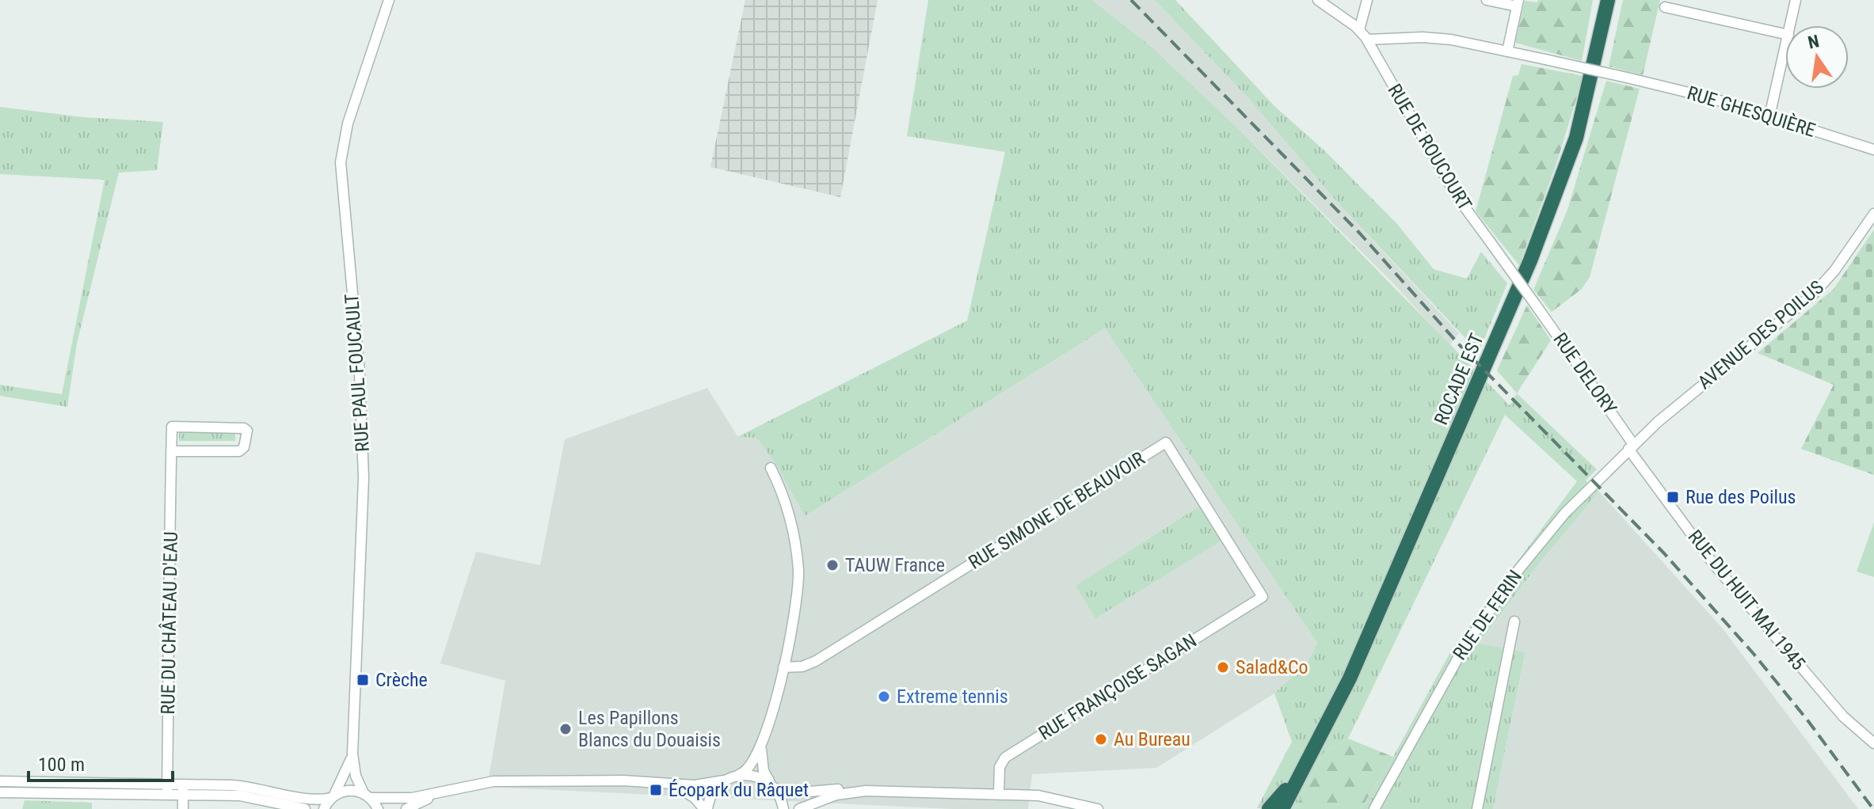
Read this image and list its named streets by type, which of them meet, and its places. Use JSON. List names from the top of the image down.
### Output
{
  "streets": {
    "highway": ["ROCADE EST"],
    "street": [
      "RUE GHESQUIÈRE",
      "RUE DE ROUCOURT",
      "AVENUE DES POILUS",
      "RUE PAUL FOUCAULT",
      "RUE DELORY",
      "RUE SIMONE DE BEAUVOIR",
      "RUE DU HUIT MAI 1945",
      "RUE DE FERIN",
      "RUE DU CHÂTEAU D'EAU",
      "RUE FRANÇOISE SAGAN"
    ]
  },
  "crossings": [
    ["RUE GHESQUIÈRE", "RUE DE ROUCOURT"],
    ["RUE DE ROUCOURT", "RUE DELORY"],
    ["AVENUE DES POILUS", "RUE DELORY"],
    ["AVENUE DES POILUS", "RUE DU HUIT MAI 1945"],
    ["AVENUE DES POILUS", "RUE DE FERIN"],
    ["RUE DELORY", "RUE DU HUIT MAI 1945"],
    ["RUE DELORY", "RUE DE FERIN"],
    ["RUE SIMONE DE BEAUVOIR", "RUE FRANÇOISE SAGAN"],
    ["RUE DU HUIT MAI 1945", "RUE DE FERIN"]
  ],
  "places": {
    "transit": ["Rue des Poilus", "Crèche", "Écopark du Râquet"],
    "other": [
      "TAUW France",
      "Salad&Co",
      "Extreme tennis",
      "Les Papillons Blancs du Douaisis",
      "Au Bureau"
    ]
  },
  "scale_bar": "100 m",
  "north": "top"
}
